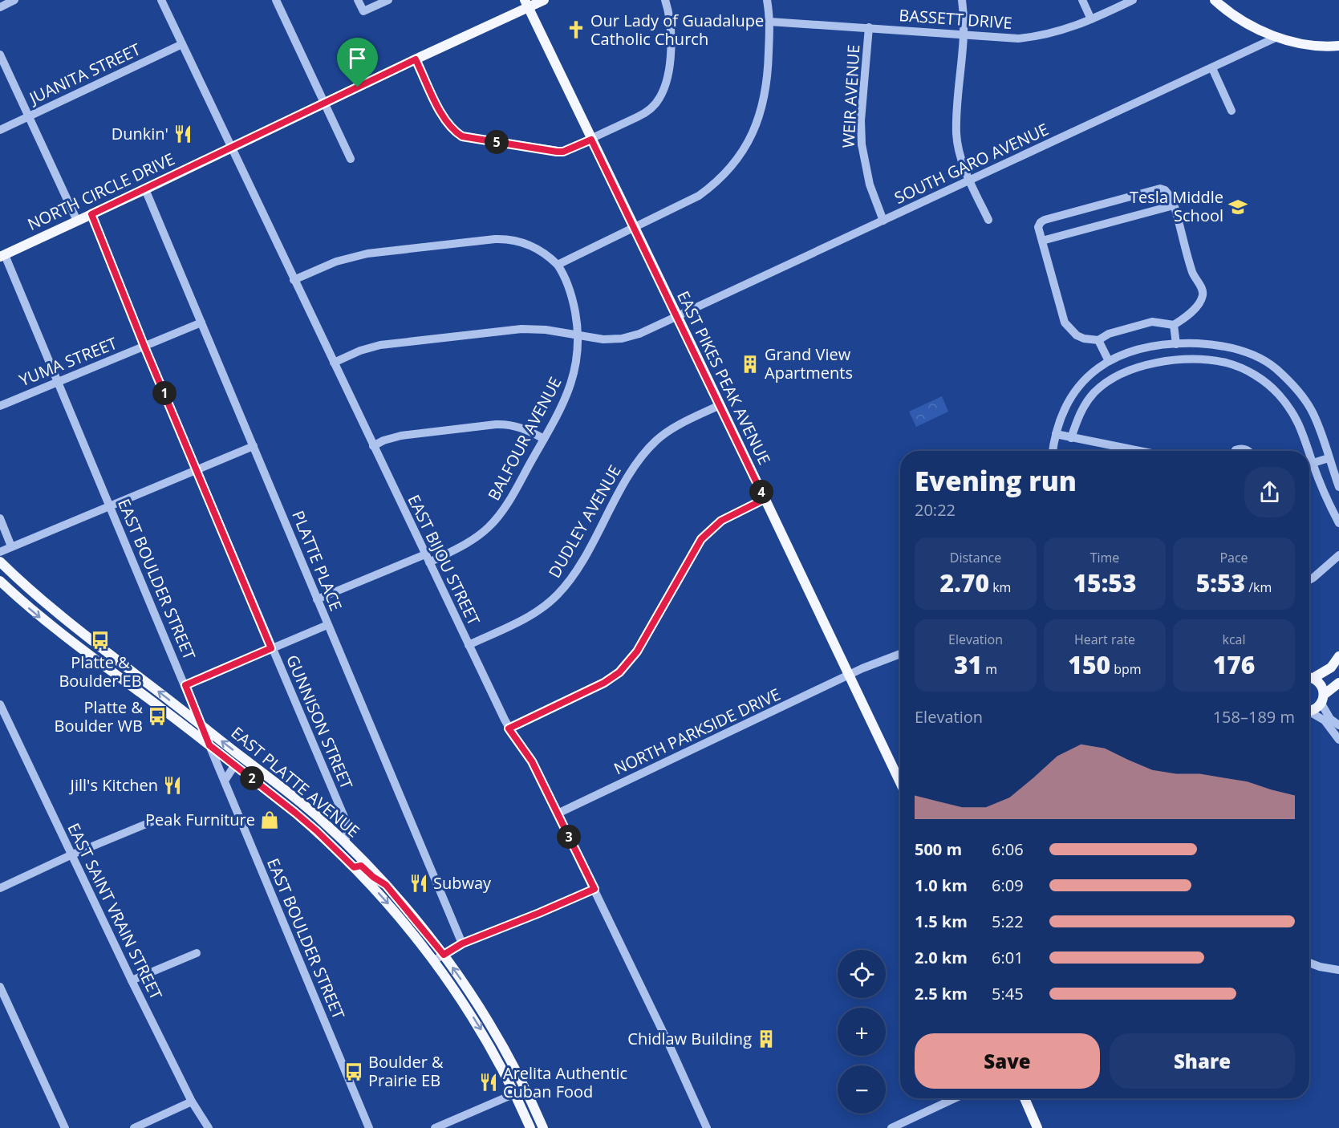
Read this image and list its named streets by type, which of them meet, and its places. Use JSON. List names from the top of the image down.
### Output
{
  "streets": {
    "main road": ["NORTH CIRCLE DRIVE", "EAST PIKES PEAK AVENUE", "EAST PLATTE AVENUE"],
    "street": [
      "BASSETT DRIVE",
      "JUANITA STREET",
      "WEIR AVENUE",
      "SOUTH GARO AVENUE",
      "YUMA STREET",
      "BALFOUR AVENUE",
      "DUDLEY AVENUE",
      "EAST BIJOU STREET",
      "PLATTE PLACE",
      "EAST BOULDER STREET",
      "GUNNISON STREET",
      "NORTH PARKSIDE DRIVE",
      "EAST SAINT VRAIN STREET"
    ]
  },
  "crossings": [
    ["BASSETT DRIVE", "WEIR AVENUE"],
    ["JUANITA STREET", "EAST BIJOU STREET"],
    ["WEIR AVENUE", "SOUTH GARO AVENUE"],
    ["SOUTH GARO AVENUE", "EAST PIKES PEAK AVENUE"],
    ["SOUTH GARO AVENUE", "BALFOUR AVENUE"],
    ["SOUTH GARO AVENUE", "EAST BIJOU STREET"],
    ["NORTH CIRCLE DRIVE", "EAST PIKES PEAK AVENUE"],
    ["NORTH CIRCLE DRIVE", "EAST BIJOU STREET"],
    ["NORTH CIRCLE DRIVE", "PLATTE PLACE"],
    ["NORTH CIRCLE DRIVE", "EAST BOULDER STREET"],
    ["NORTH CIRCLE DRIVE", "GUNNISON STREET"],
    ["YUMA STREET", "PLATTE PLACE"],
    ["YUMA STREET", "EAST BOULDER STREET"],
    ["YUMA STREET", "GUNNISON STREET"],
    ["EAST PIKES PEAK AVENUE", "DUDLEY AVENUE"],
    ["EAST PIKES PEAK AVENUE", "NORTH PARKSIDE DRIVE"],
    ["BALFOUR AVENUE", "EAST BIJOU STREET"],
    ["BALFOUR AVENUE", "PLATTE PLACE"],
    ["DUDLEY AVENUE", "EAST BIJOU STREET"],
    ["EAST BIJOU STREET", "NORTH PARKSIDE DRIVE"],
    ["EAST BOULDER STREET", "EAST PLATTE AVENUE"],
    ["GUNNISON STREET", "EAST PLATTE AVENUE"]
  ],
  "places": {
    "church": ["Our Lady of Guadalupe Catholic Church"],
    "restaurant": [
      "Dunkin'",
      "Jill's Kitchen",
      "Subway",
      "Arelita Authentic Cuban Food"
    ],
    "school or university": ["Tesla Middle School"],
    "building": ["Grand View Apartments", "Chidlaw Building"],
    "bus stop": ["Platte & Boulder EB", "Platte & Boulder WB", "Boulder & Prairie EB"],
    "shop": ["Peak Furniture"]
  },
  "page": {
    "pins": [
      "5",
      "1",
      "4",
      "2",
      "3"
    ],
    "heading": ["Evening run", "20:22"],
    "stats": [
      ["Distance", "2.70 km"],
      ["Time", "15:53"],
      ["Pace", "5:53 /km"],
      ["Elevation", "31 m"],
      ["Heart rate", "150 bpm"],
      ["kcal", "176"]
    ],
    "chart": ["Elevation", "158–189 m"],
    "list": [
      {
        "name": "500 m",
        "note": "6:06"
      },
      {
        "name": "1.0 km",
        "note": "6:09"
      },
      {
        "name": "1.5 km",
        "note": "5:22"
      },
      {
        "name": "2.0 km",
        "note": "6:01"
      },
      {
        "name": "2.5 km",
        "note": "5:45"
      }
    ],
    "map_buttons": ["+", "−"],
    "buttons": ["Save", "Share"]
  }
}
